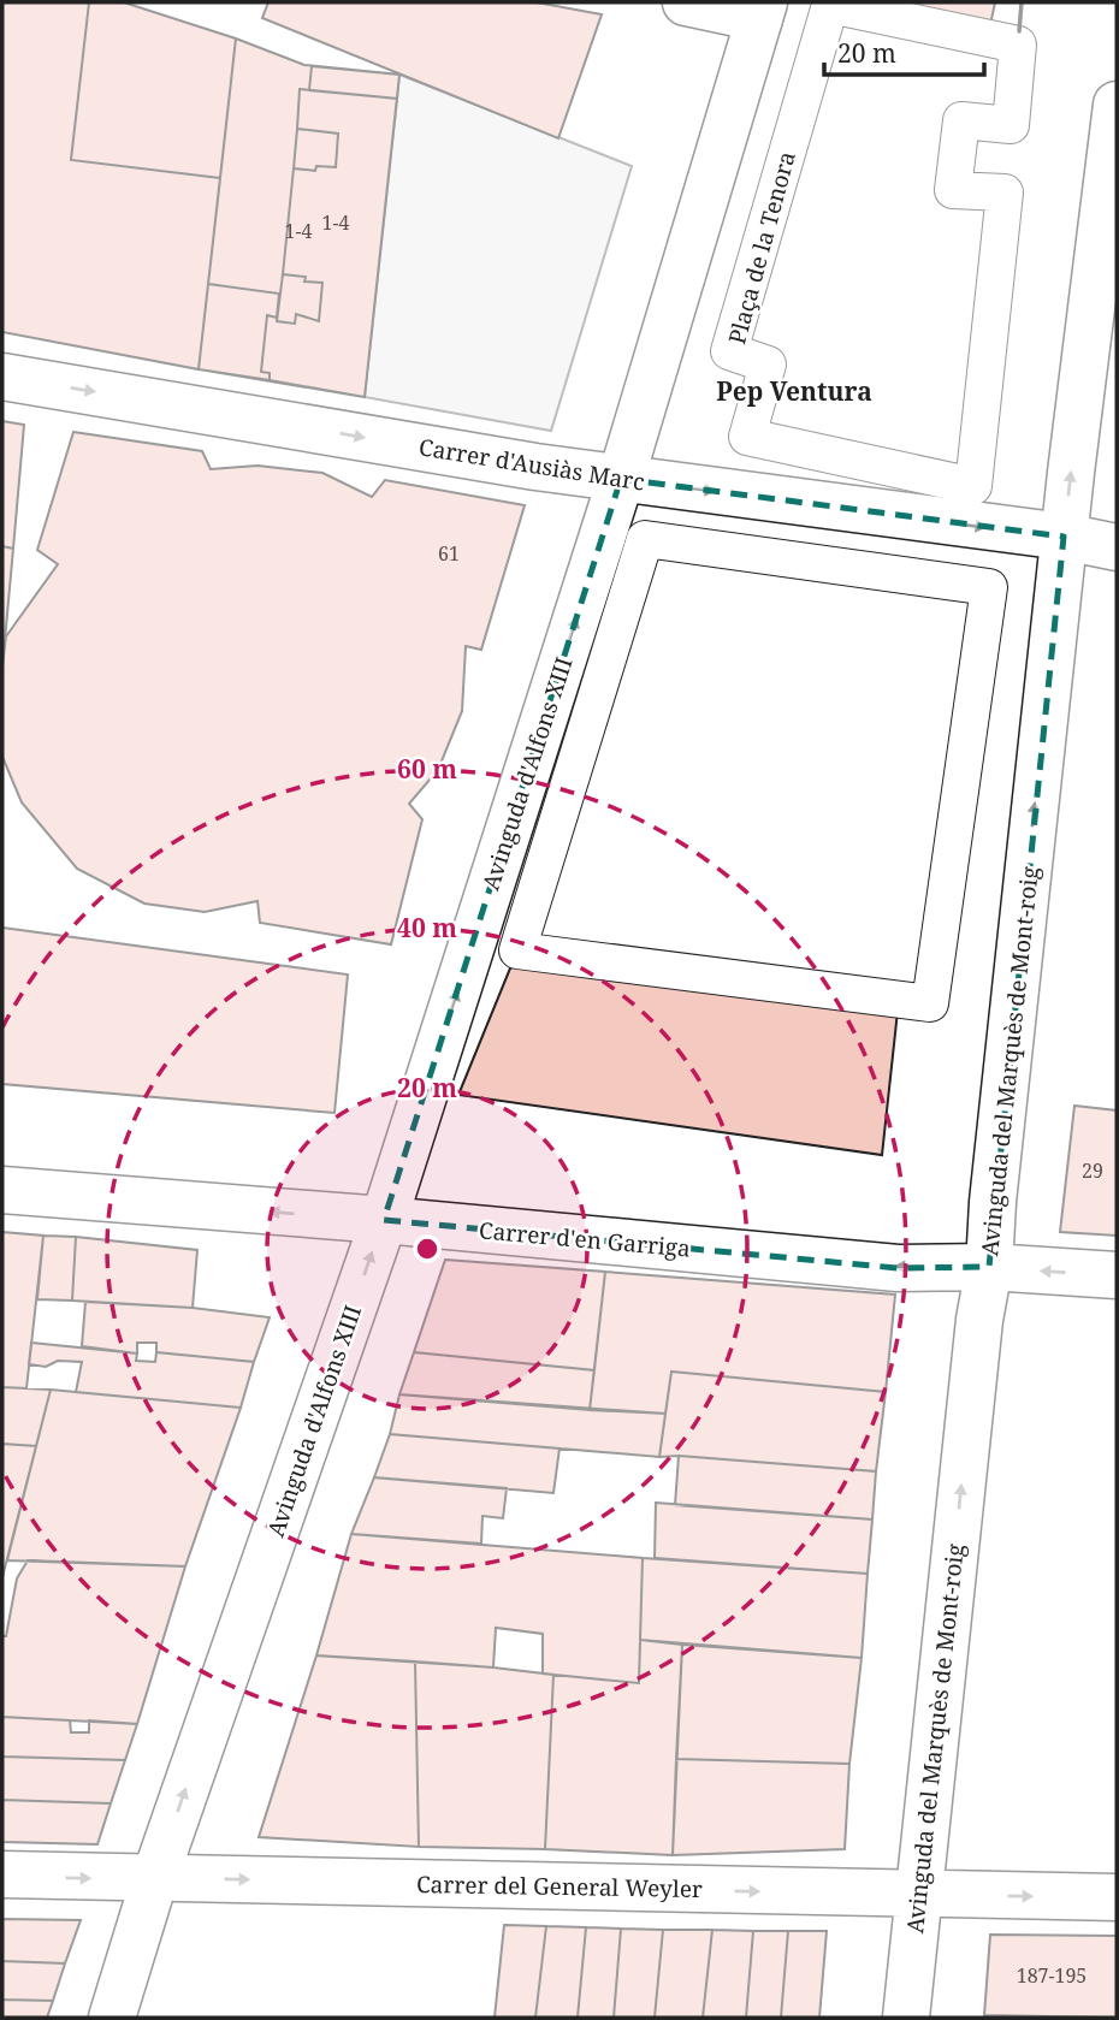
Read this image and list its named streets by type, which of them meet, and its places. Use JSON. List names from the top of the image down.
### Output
{
  "streets": {
    "street": [
      "Plaça de la Tenora",
      "Carrer d'Ausiàs Marc",
      "Avinguda d'Alfons XIII",
      "Avinguda del Marquès de Mont-roig",
      "Carrer d'en Garriga",
      "Carrer del General Weyler"
    ]
  },
  "crossings": [
    ["Carrer d'Ausiàs Marc", "Avinguda d'Alfons XIII"],
    ["Carrer d'Ausiàs Marc", "Avinguda del Marquès de Mont-roig"],
    ["Avinguda d'Alfons XIII", "Carrer d'en Garriga"],
    ["Avinguda d'Alfons XIII", "Carrer del General Weyler"],
    ["Avinguda del Marquès de Mont-roig", "Carrer d'en Garriga"],
    ["Avinguda del Marquès de Mont-roig", "Carrer del General Weyler"]
  ],
  "one_way": [
    "Carrer d'Ausiàs Marc",
    "Avinguda d'Alfons XIII",
    "Avinguda del Marquès de Mont-roig",
    "Carrer d'en Garriga",
    "Carrer del General Weyler"
  ],
  "districts": ["Pep Ventura"],
  "house_numbers": [
    "1-4",
    "1-4",
    "61",
    "29",
    "187-195"
  ],
  "scale_bar": "20 m",
  "rings": ["60 m", "40 m", "20 m"]
}
